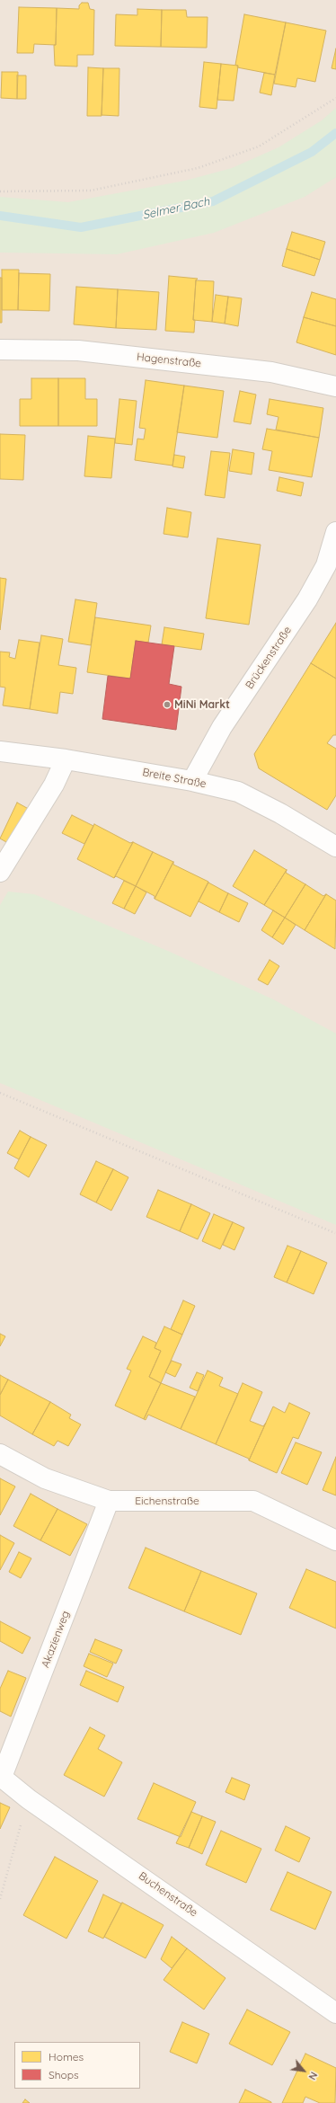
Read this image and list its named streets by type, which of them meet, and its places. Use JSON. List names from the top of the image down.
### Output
{
  "streets": {
    "street": [
      "Hagenstraße",
      "Brückenstraße",
      "Breite Straße",
      "Eichenstraße",
      "Akazienweg",
      "Buchenstraße"
    ]
  },
  "crossings": [
    ["Brückenstraße", "Breite Straße"],
    ["Eichenstraße", "Akazienweg"],
    ["Akazienweg", "Buchenstraße"]
  ],
  "water": ["Selmer Bach"],
  "places": ["MiNi Markt"],
  "legend": ["Homes", "Shops"],
  "north": "bottom right"
}
